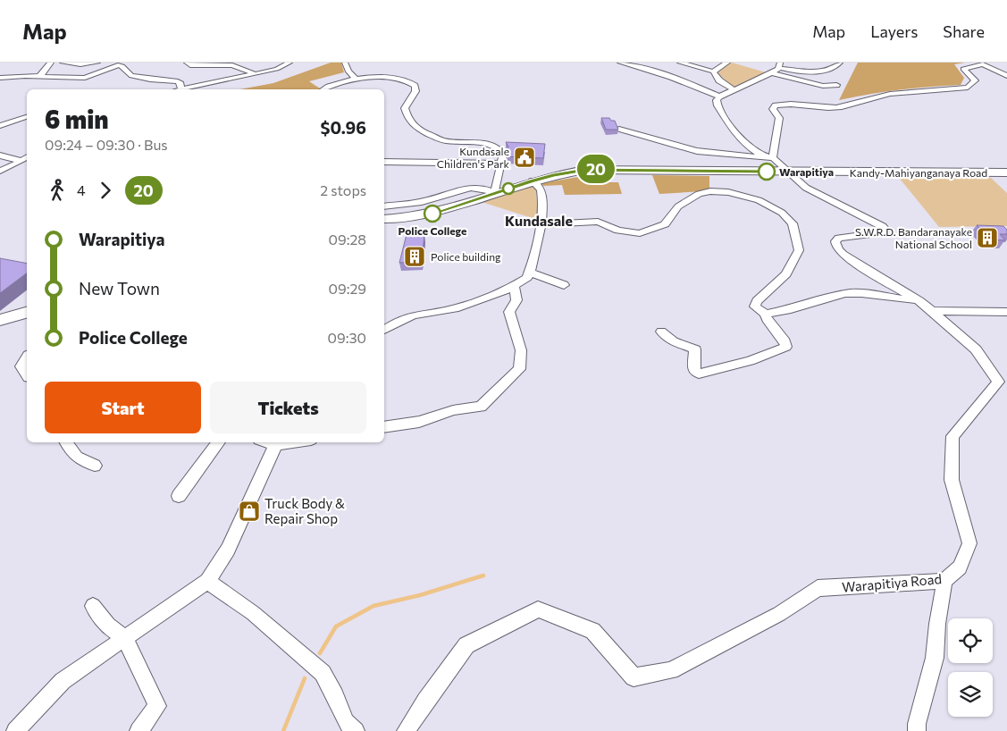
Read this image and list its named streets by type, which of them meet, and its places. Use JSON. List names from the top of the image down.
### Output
{
  "streets": {
    "highway": ["Kandy-Mahiyanganaya Road"],
    "street": ["Warapitiya Road"]
  },
  "crossings": [
    ["Kandy-Mahiyanganaya Road", "Warapitiya Road"]
  ],
  "districts": ["Kundasale"],
  "places": {
    "public building": ["Kundasale Children's Park"],
    "other": ["Warapitiya", "Police College"],
    "building": ["S.W.R.D. Bandaranayake National School", "Police building"],
    "shop": ["Truck Body & Repair Shop"]
  },
  "lines": ["bus line 20"],
  "page": {
    "header": "Map",
    "nav": ["Map", "Layers", "Share"],
    "on_map": "20",
    "heading": ["6 min", "09:24 – 09:30 · Bus", "$0.96"],
    "legs": ["4", "20", "2 stops"],
    "list": [
      {
        "name": "Warapitiya",
        "value": "09:28"
      },
      {
        "name": "New Town",
        "value": "09:29"
      },
      {
        "name": "Police College",
        "value": "09:30"
      }
    ],
    "buttons": ["Start", "Tickets"]
  }
}
